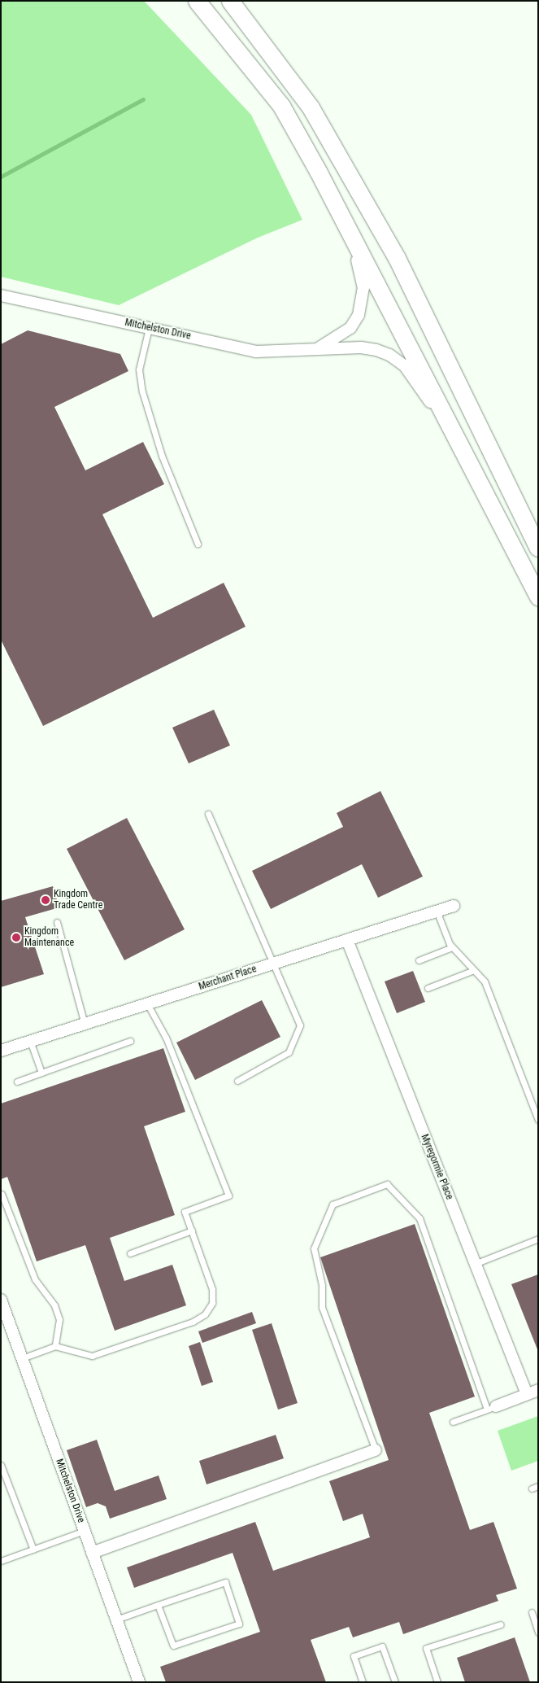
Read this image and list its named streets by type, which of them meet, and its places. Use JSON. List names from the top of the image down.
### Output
{
  "streets": {
    "street": ["Mitchelston Drive", "Merchant Place", "Myregormie Place"]
  },
  "crossings": [
    ["Merchant Place", "Myregormie Place"]
  ],
  "places": ["Kingdom Trade Centre", "Kingdom Maintenance"]
}
